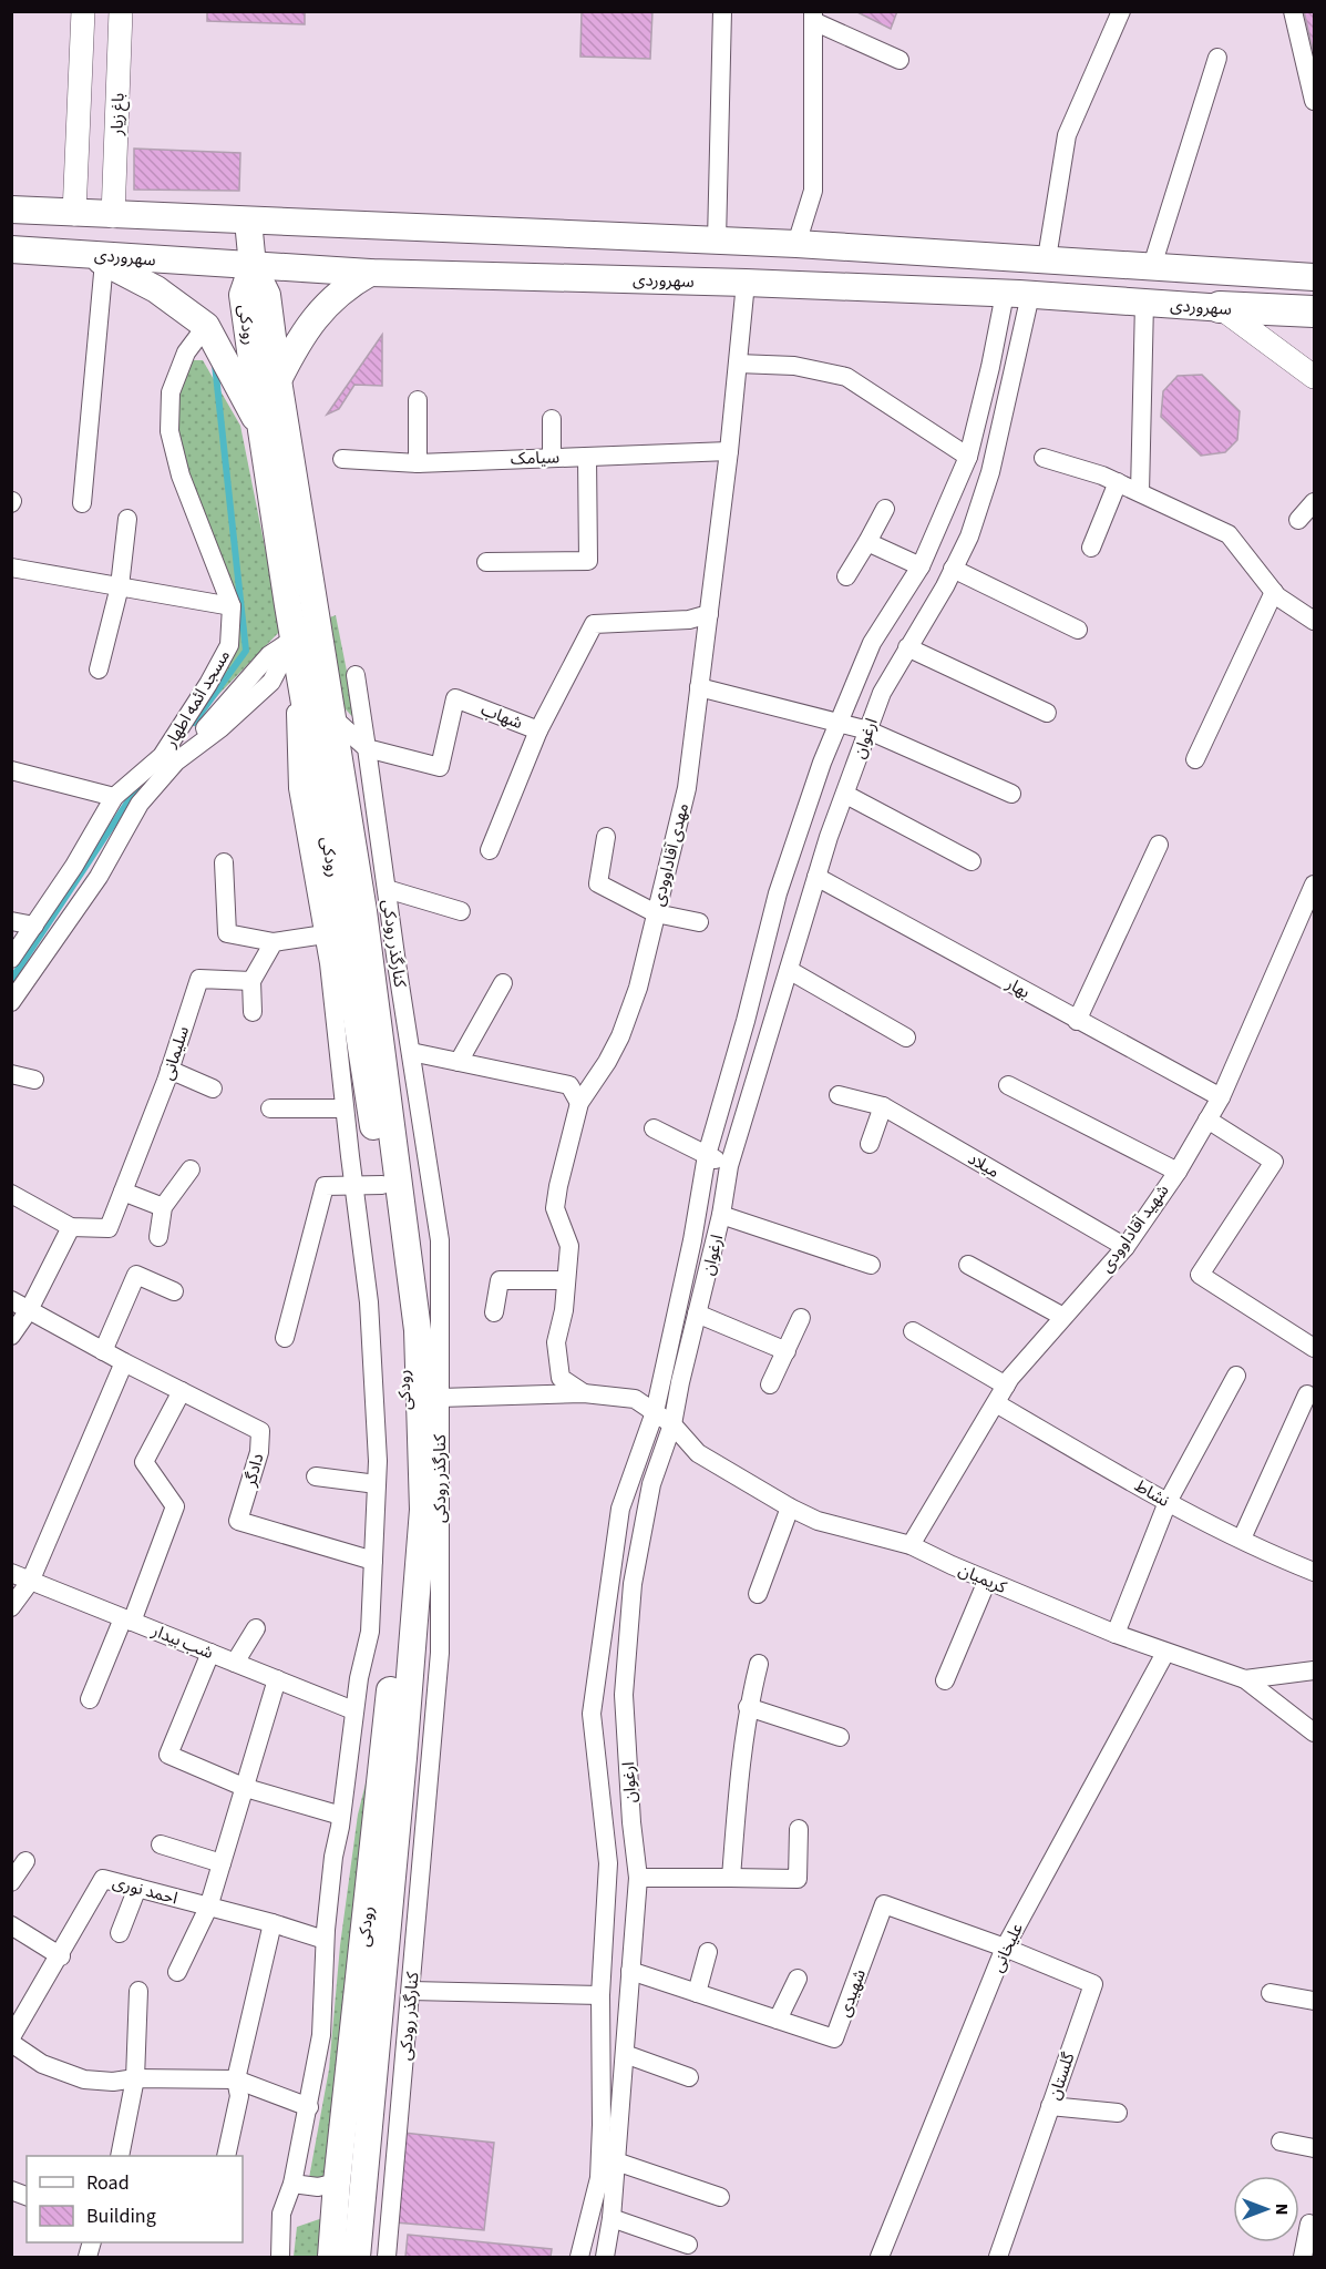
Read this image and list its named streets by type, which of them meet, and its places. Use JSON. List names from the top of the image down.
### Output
{
  "streets": {
    "main road": ["سهروردی", "رودکی"],
    "street": [
      "باغ زیار",
      "سیامک",
      "مسجد ائمه اطهار",
      "شهاب",
      "ارغوان",
      "مهدی آقاداوودی",
      "کنارگذر رودکی",
      "بهار",
      "سلیمانی",
      "میلاد",
      "شهید آقاداوودی",
      "دادگر",
      "نشاط",
      "کریمیان",
      "شب بیدار",
      "احمد نوری",
      "علیخانی",
      "شهیدی",
      "گلستان"
    ]
  },
  "crossings": [
    ["سهروردی", "رودکی"],
    ["سهروردی", "ارغوان"],
    ["سهروردی", "مهدی آقاداوودی"],
    ["رودکی", "مسجد ائمه اطهار"],
    ["سیامک", "مهدی آقاداوودی"],
    ["شهاب", "مهدی آقاداوودی"],
    ["شهاب", "کنارگذر رودکی"],
    ["ارغوان", "بهار"],
    ["ارغوان", "کریمیان"],
    ["ارغوان", "شهیدی"],
    ["مهدی آقاداوودی", "کریمیان"],
    ["کنارگذر رودکی", "کریمیان"],
    ["بهار", "شهید آقاداوودی"],
    ["میلاد", "شهید آقاداوودی"],
    ["شهید آقاداوودی", "نشاط"],
    ["شهید آقاداوودی", "کریمیان"],
    ["کریمیان", "علیخانی"],
    ["علیخانی", "شهیدی"],
    ["علیخانی", "گلستان"],
    ["شهیدی", "گلستان"]
  ],
  "legend": ["Road", "Building"],
  "north": "right"
}
